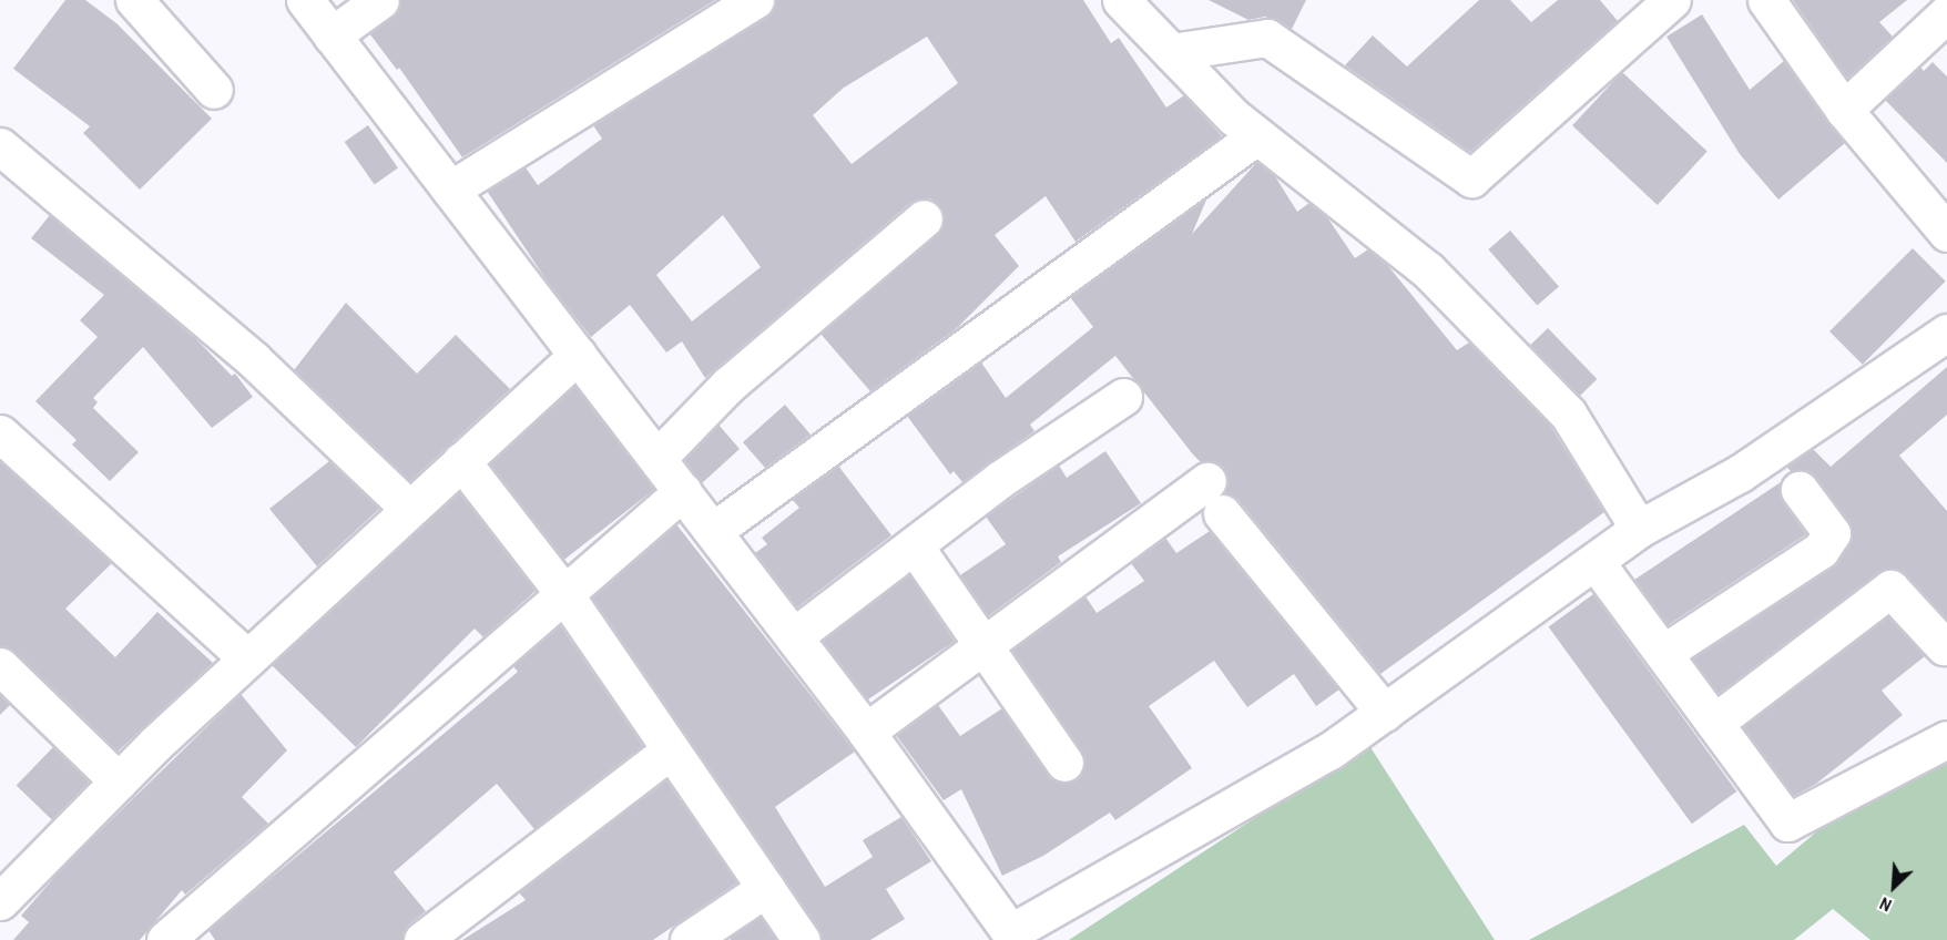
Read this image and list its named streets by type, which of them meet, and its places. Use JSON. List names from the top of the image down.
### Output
{
  "north": "bottom left"
}
